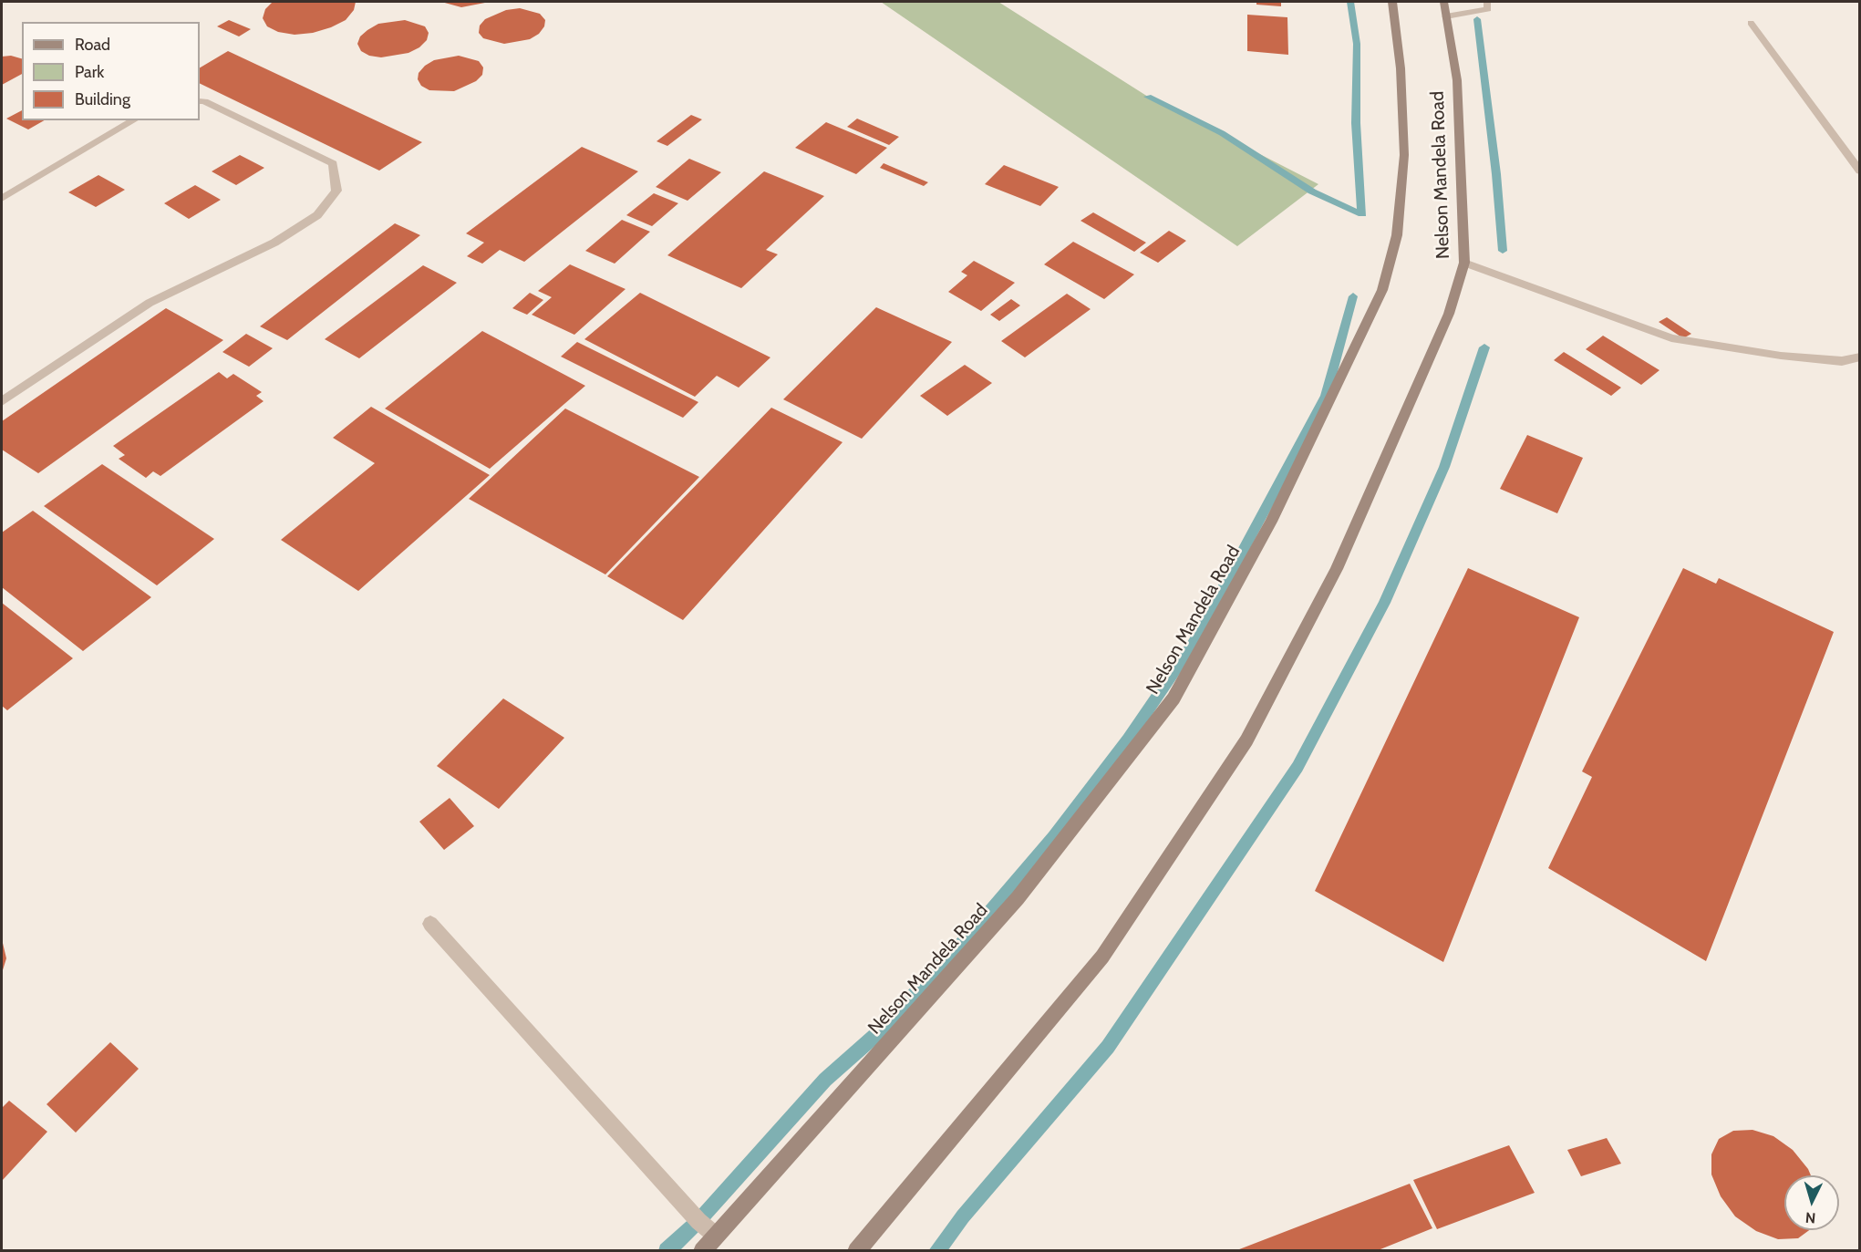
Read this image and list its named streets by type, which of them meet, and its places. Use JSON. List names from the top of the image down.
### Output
{
  "streets": {
    "main road": ["Nelson Mandela Road"]
  },
  "legend": ["Road", "Park", "Building"],
  "north": "bottom"
}
